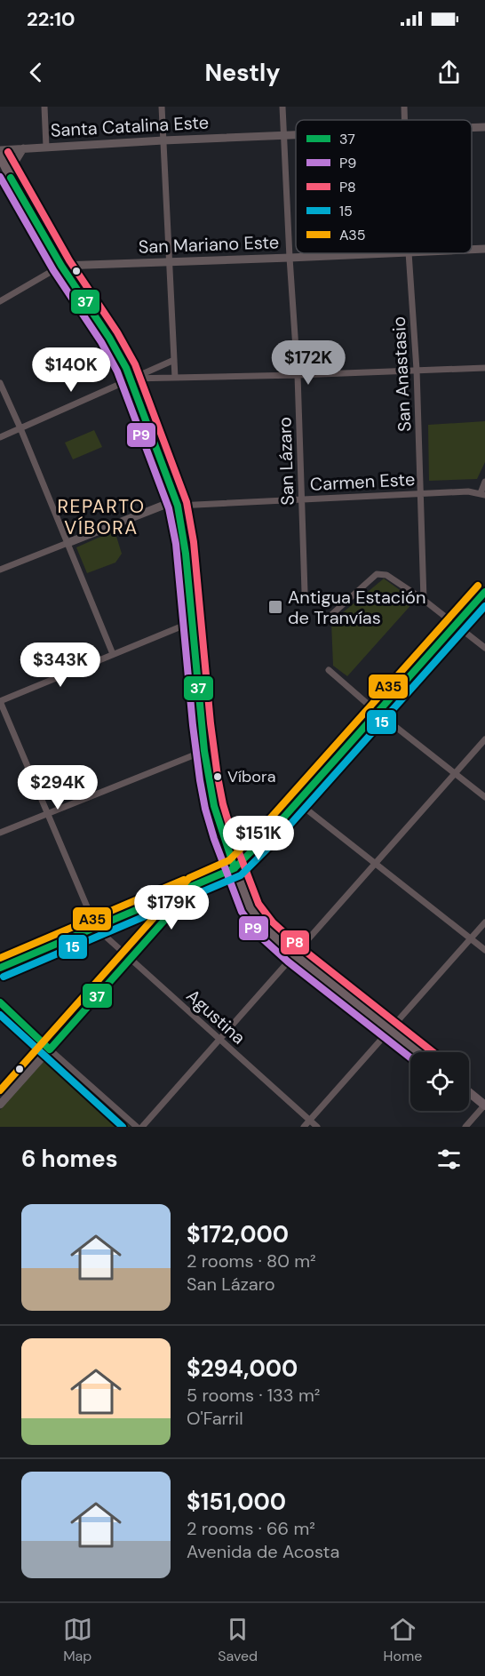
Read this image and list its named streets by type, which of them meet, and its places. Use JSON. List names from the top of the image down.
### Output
{
  "streets": {
    "street": [
      "Santa Catalina Este",
      "San Mariano Este",
      "San Anastasio",
      "San Lázaro",
      "Carmen Este",
      "Agustina"
    ]
  },
  "crossings": [
    ["Santa Catalina Este", "San Lázaro"],
    ["San Mariano Este", "San Lázaro"],
    ["San Anastasio", "Carmen Este"],
    ["San Lázaro", "Carmen Este"]
  ],
  "districts": ["REPARTO VÍBORA"],
  "places": {
    "transit": ["Antigua Estación de Tranvías"],
    "other": ["Víbora"]
  },
  "lines": [
    "transit line P8",
    "transit line P9",
    "transit line 37",
    "transit line A35",
    "transit line 15"
  ],
  "legend": [
    "37",
    "P9",
    "P8",
    "15",
    "A35"
  ],
  "page": {
    "status": "22:10",
    "header": "Nestly",
    "price": [
      "$172K",
      "$140K",
      "$343K",
      "$294K",
      "$151K",
      "$179K"
    ],
    "heading": "6 homes",
    "list": [
      {
        "name": "$172,000",
        "note": "2 rooms · 80 m² · San Lázaro"
      },
      {
        "name": "$294,000",
        "note": "5 rooms · 133 m² · O'Farril"
      },
      {
        "name": "$151,000",
        "note": "2 rooms · 66 m² · Avenida de Acosta"
      }
    ],
    "tabs": ["Map", "Saved", "Home"]
  }
}
